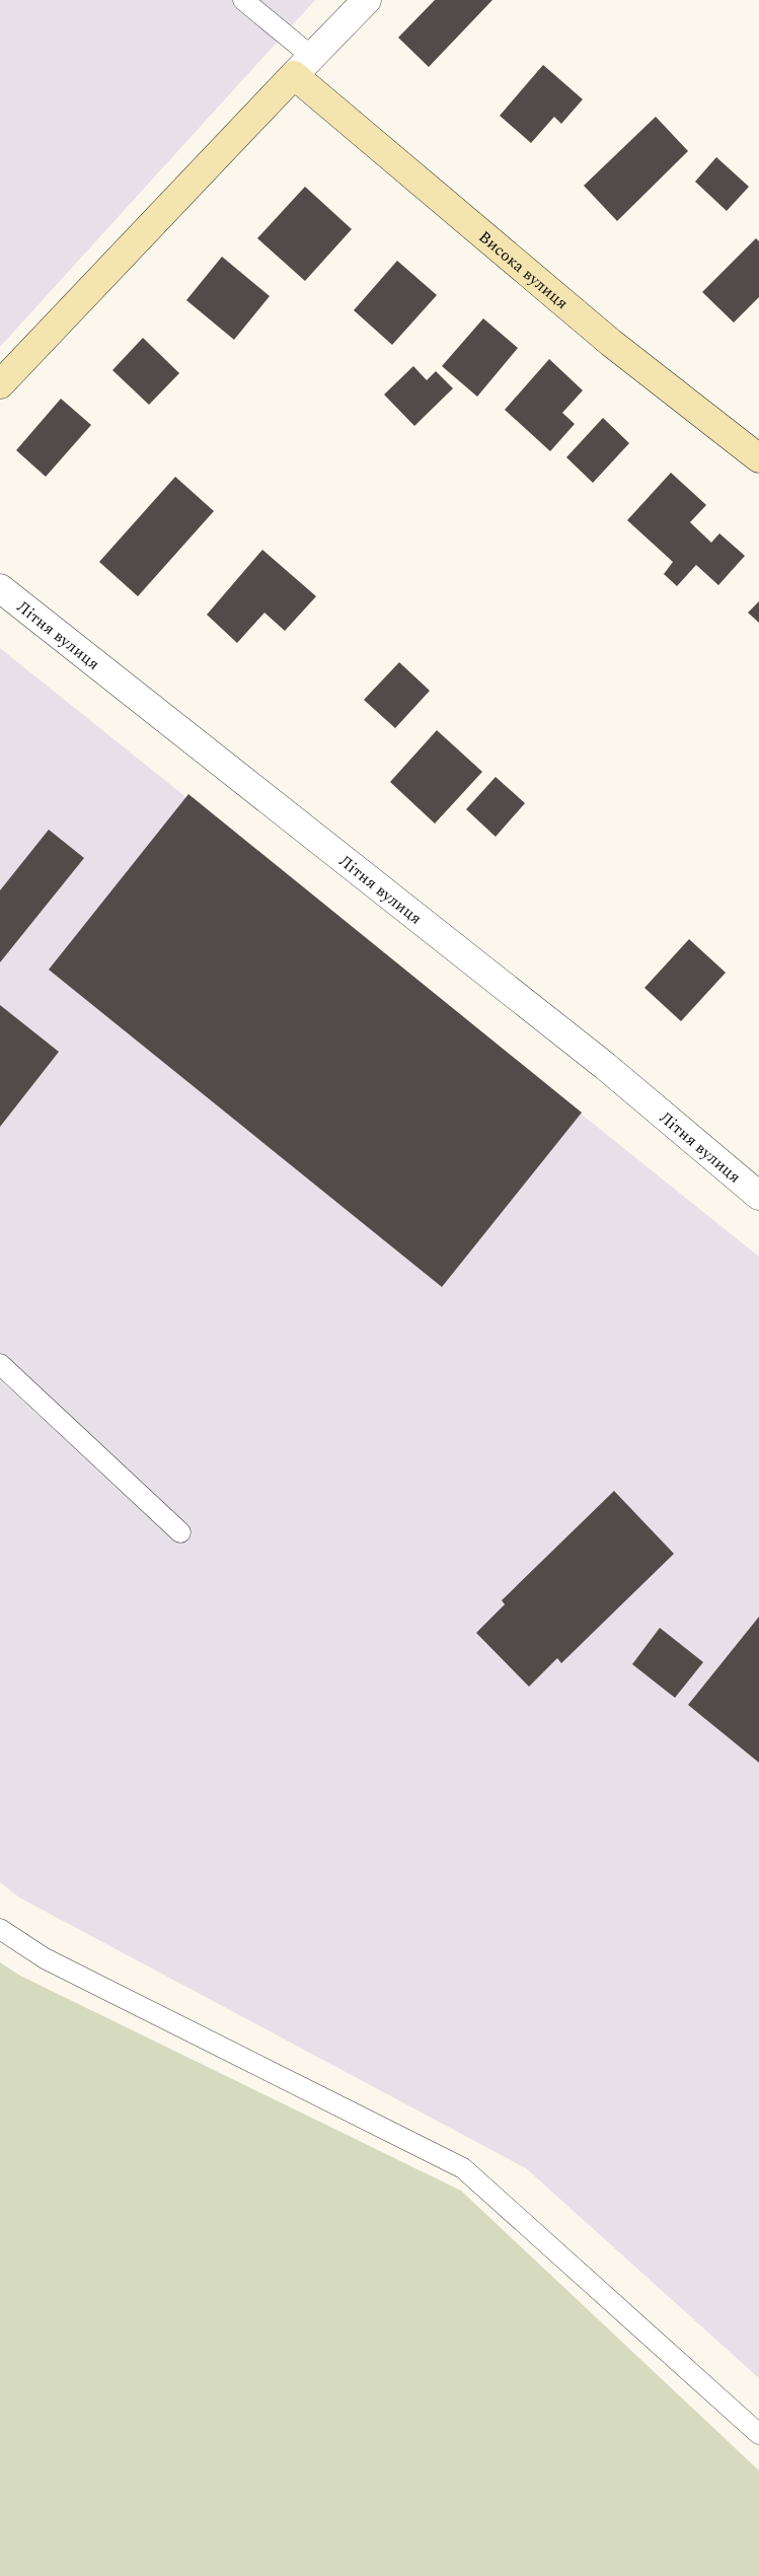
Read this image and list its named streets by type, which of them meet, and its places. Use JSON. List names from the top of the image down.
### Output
{
  "streets": {
    "street": ["Висока вулиця", "Літня вулиця"]
  }
}
